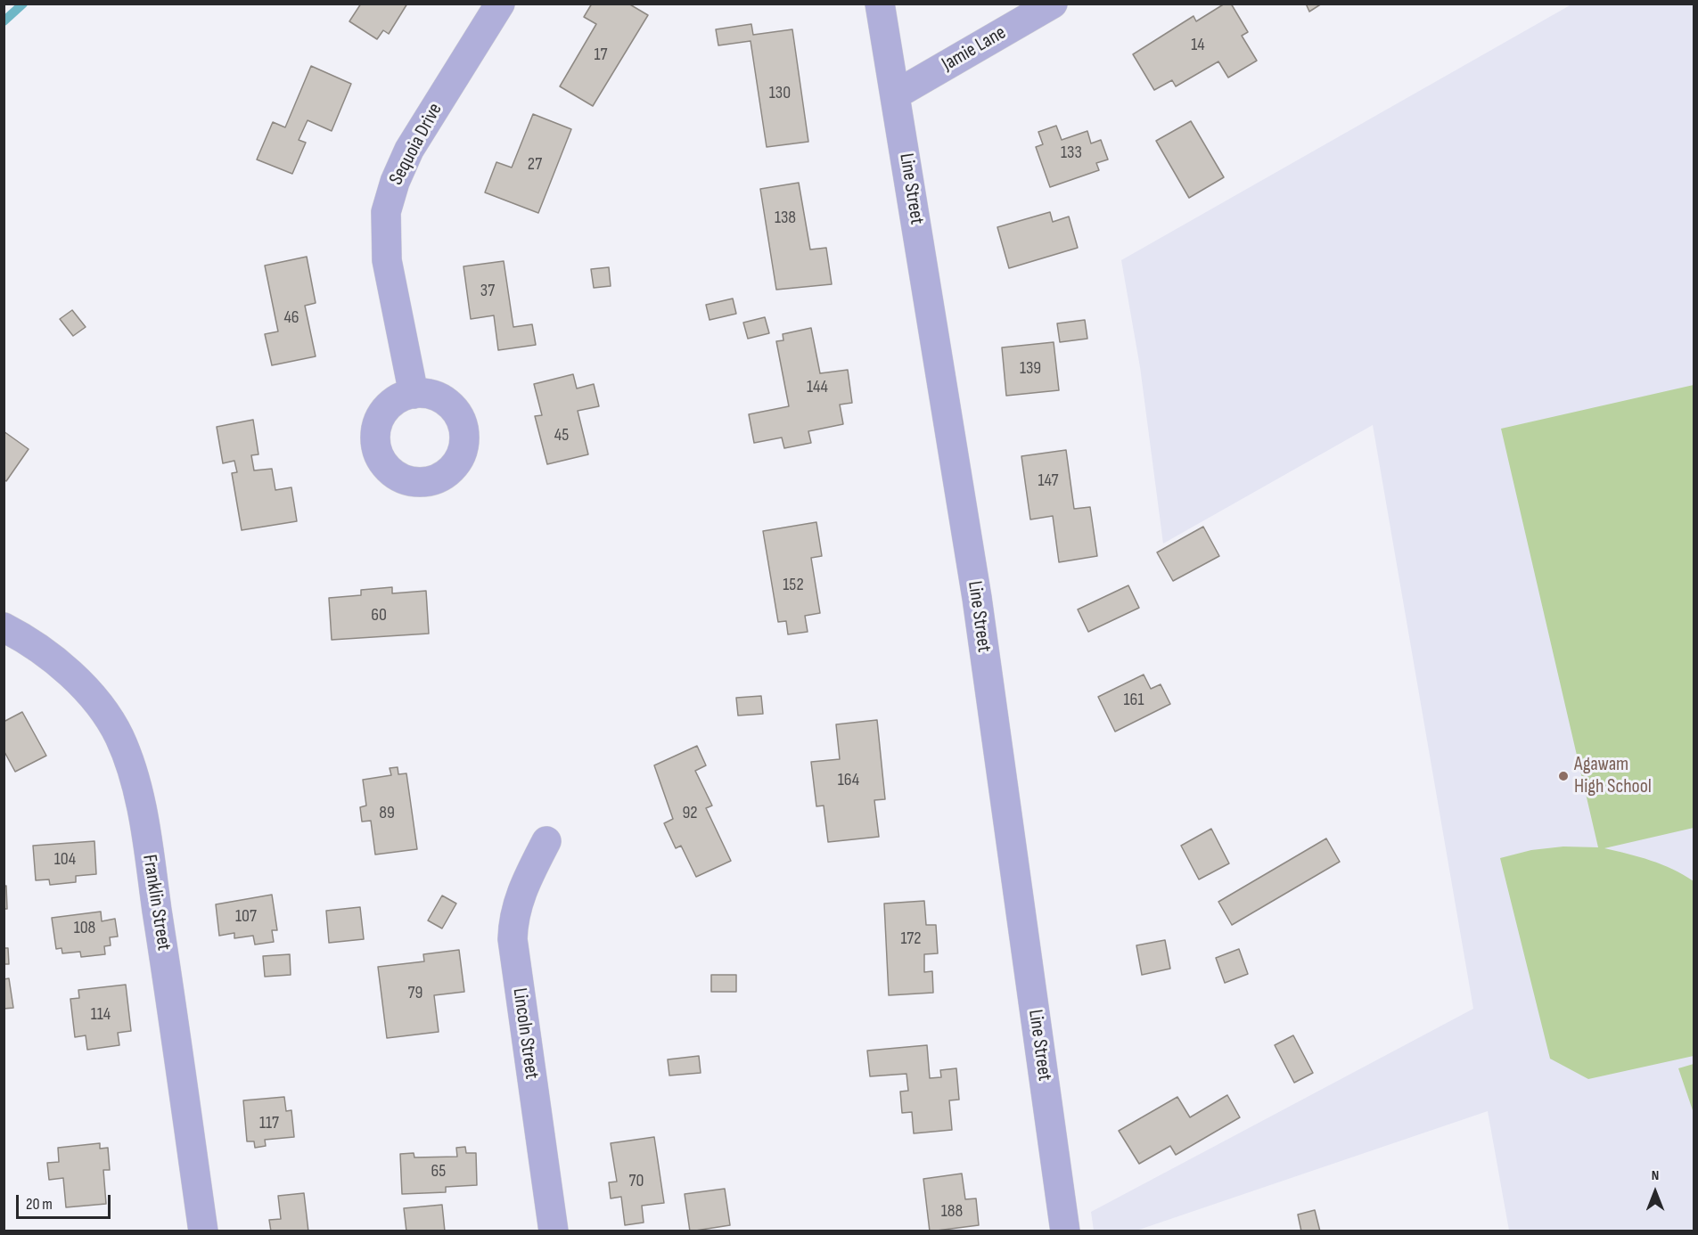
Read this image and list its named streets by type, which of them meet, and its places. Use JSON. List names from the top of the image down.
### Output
{
  "streets": {
    "street": [
      "Jamie Lane",
      "Sequoia Drive",
      "Line Street",
      "Franklin Street",
      "Lincoln Street"
    ]
  },
  "crossings": [
    ["Jamie Lane", "Line Street"]
  ],
  "places": ["Agawam High School"],
  "house_numbers": [
    "14",
    "17",
    "130",
    "133",
    "27",
    "138",
    "37",
    "46",
    "139",
    "144",
    "45",
    "147",
    "152",
    "60",
    "161",
    "164",
    "89",
    "92",
    "104",
    "107",
    "108",
    "172",
    "79",
    "114",
    "117",
    "65",
    "70",
    "188"
  ],
  "scale_bar": "20 m",
  "north": "top"
}
